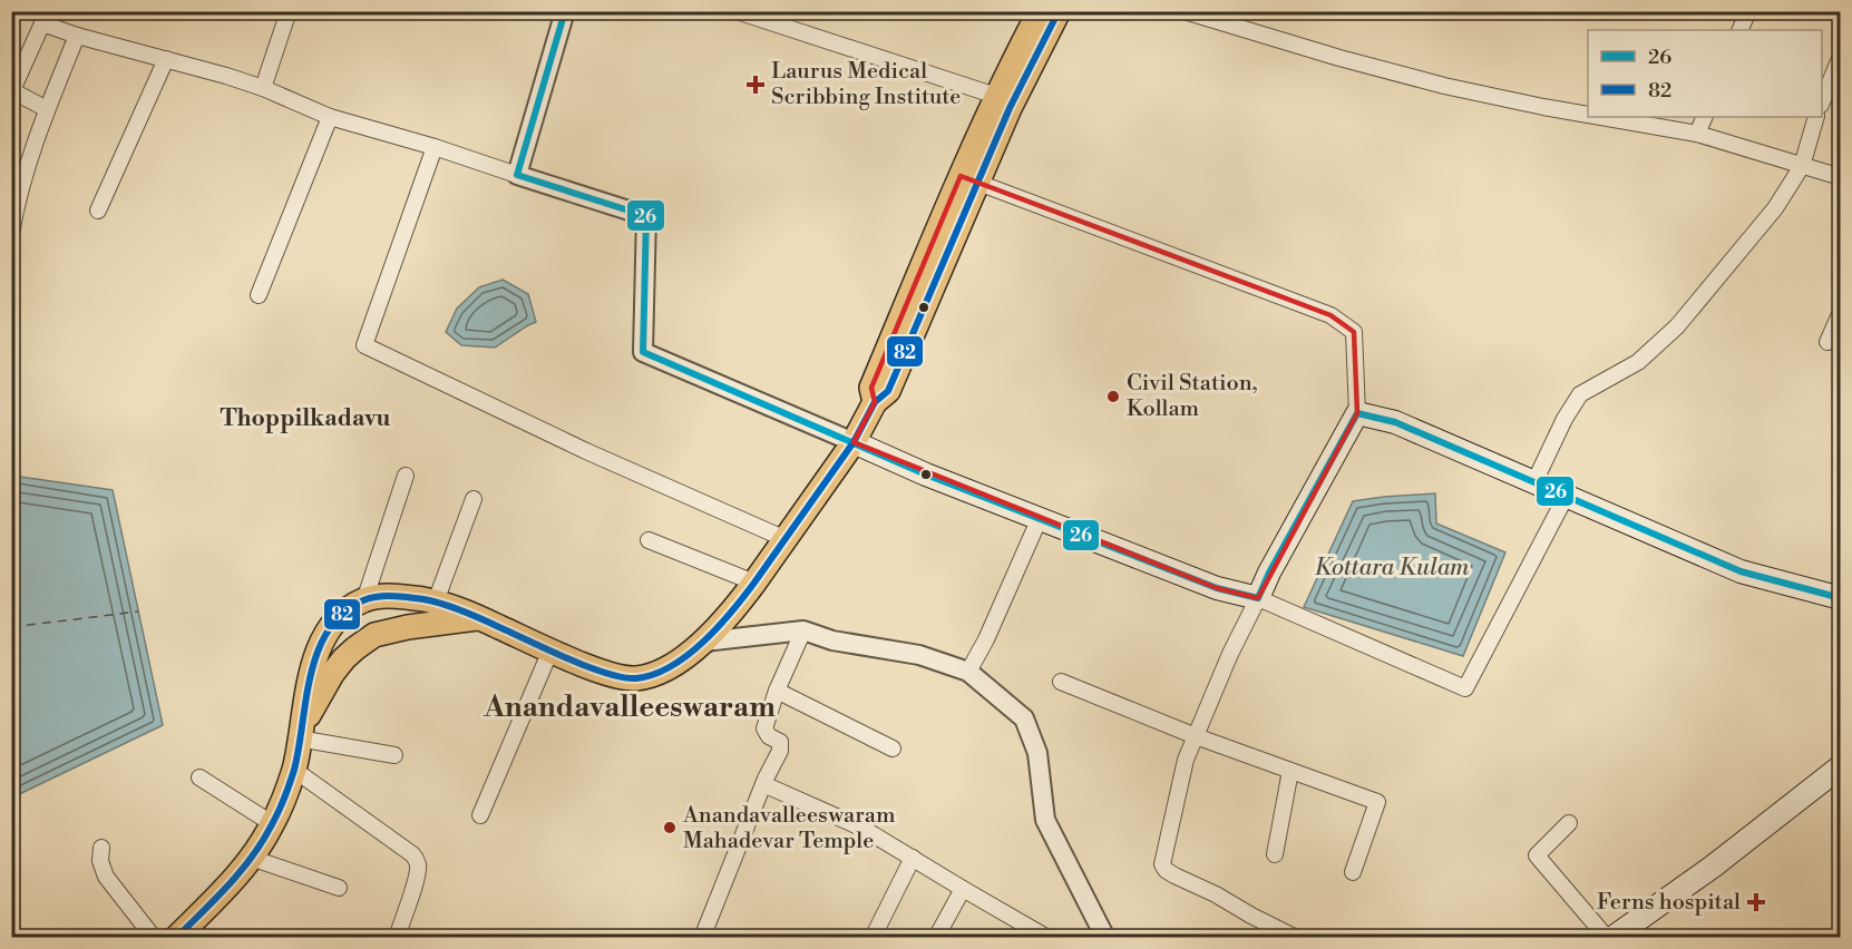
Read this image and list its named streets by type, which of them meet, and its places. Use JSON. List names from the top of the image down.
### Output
{
  "districts": ["Thoppilkadavu", "Anandavalleeswaram"],
  "water": ["Kottara Kulam"],
  "places": {
    "health": ["Laurus Medical Scribbing Institute", "Ferns hospital"],
    "other": ["Civil Station, Kollam", "Anandavalleeswaram Mahadevar Temple"]
  },
  "lines": ["transit line 26", "transit line 82"],
  "legend": ["26", "82"]
}
